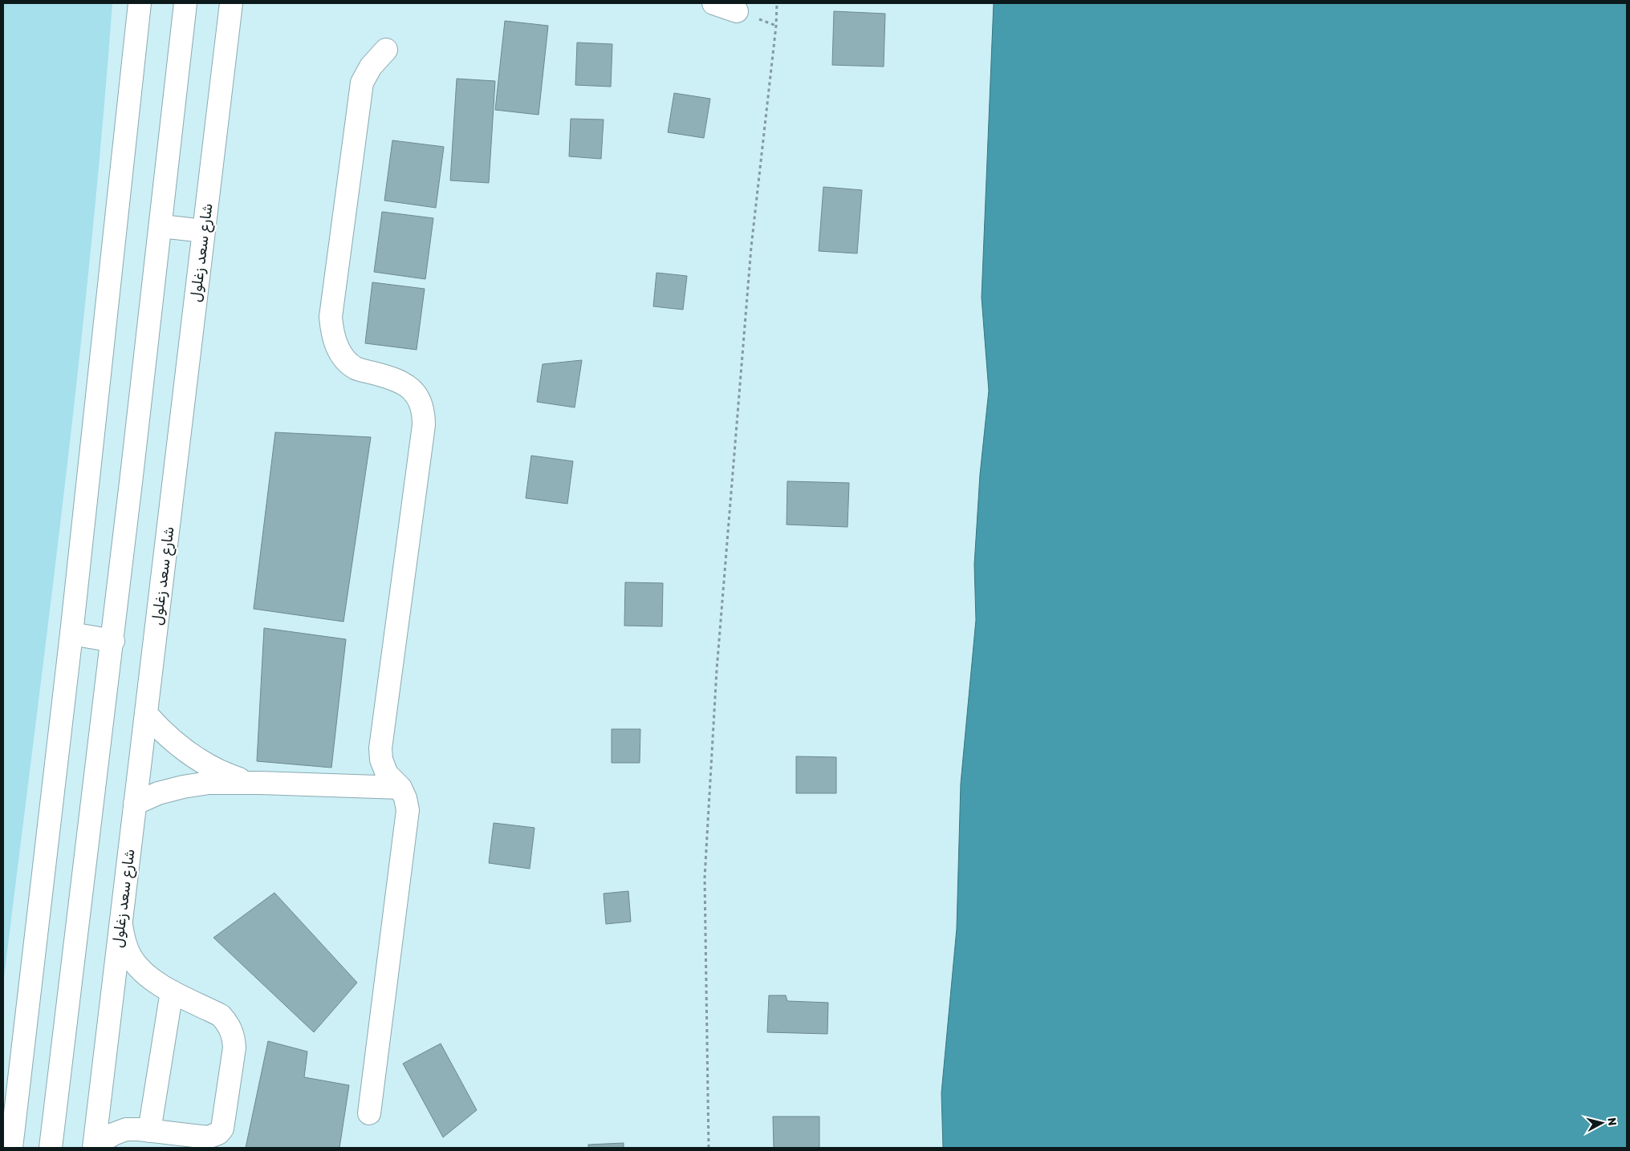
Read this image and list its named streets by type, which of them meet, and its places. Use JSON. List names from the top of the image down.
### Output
{
  "streets": {
    "main road": ["شارع سعد زغلول"]
  },
  "north": "right"
}
